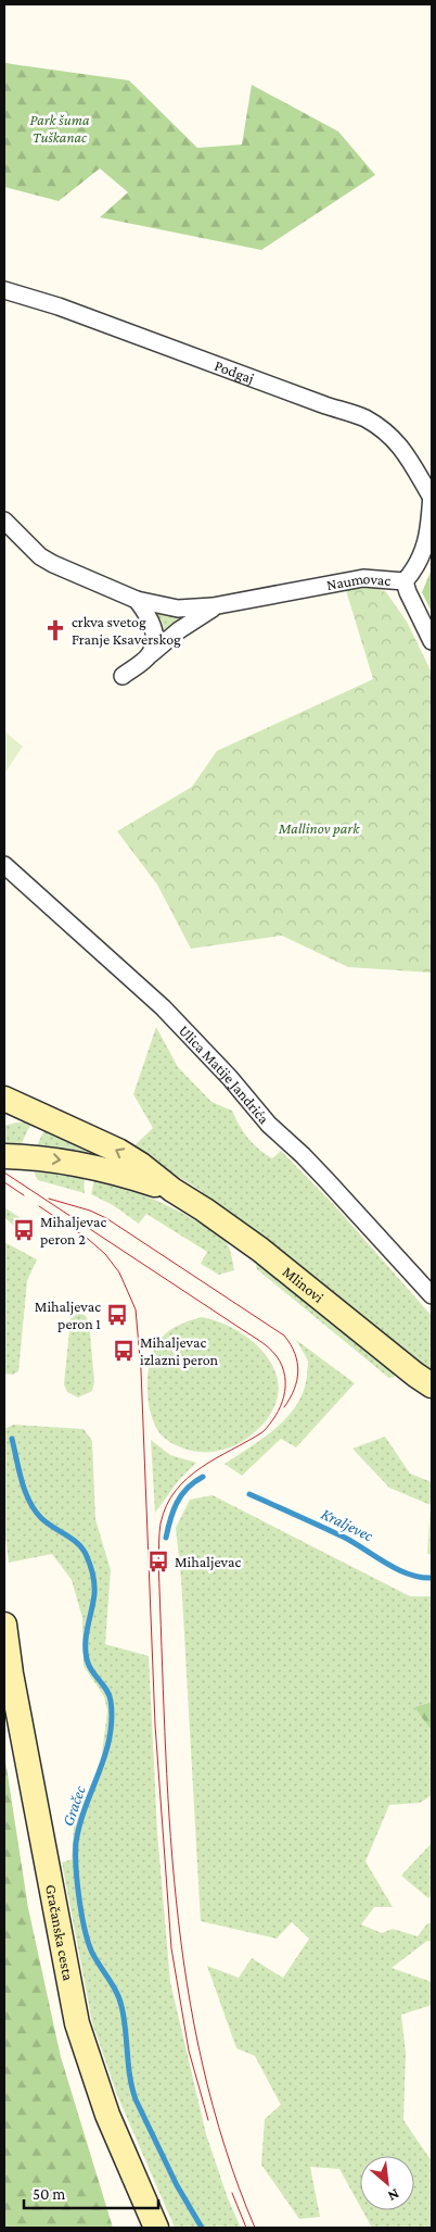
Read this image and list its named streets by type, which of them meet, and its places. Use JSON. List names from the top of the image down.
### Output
{
  "streets": {
    "main road": ["Mlinovi", "Gračanska cesta"],
    "street": ["Podgaj", "Naumovac", "Ulica Matije Jandrića"]
  },
  "crossings": [
    ["Podgaj", "Naumovac"]
  ],
  "water": ["Kraljevec", "Gračec"],
  "parks": ["Park šuma Tuškanac", "Mallinov park"],
  "places": {
    "church": ["crkva svetog Franje Ksaverskog"],
    "bus stop": [
      "Mihaljevac peron 2",
      "Mihaljevac peron 1",
      "Mihaljevac izlazni peron",
      "Mihaljevac"
    ]
  },
  "scale_bar": "50 m",
  "north": "bottom right"
}
